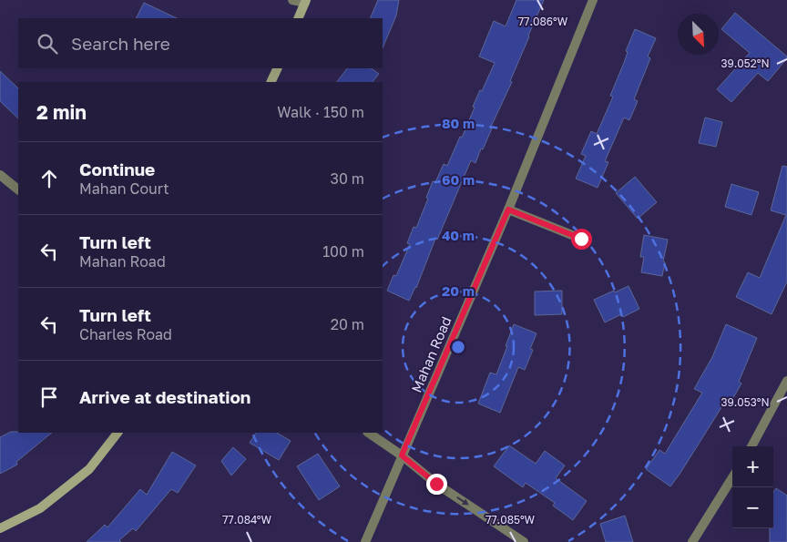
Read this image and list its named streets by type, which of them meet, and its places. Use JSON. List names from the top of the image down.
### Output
{
  "streets": {
    "street": ["Mahan Road"]
  },
  "north": "bottom right",
  "page": {
    "search": "Search here",
    "heading": ["2 min", "Walk · 150 m"],
    "list": [
      ["Continue", "Mahan Court", "30 m"],
      ["Turn left", "Mahan Road", "100 m"],
      ["Turn left", "Charles Road", "20 m"],
      "Arrive at destination"
    ],
    "map_buttons": ["+", "−"]
  },
  "coordinates": [
    "77.086°W",
    "39.052°N",
    "39.053°N",
    "77.084°W",
    "77.085°W"
  ],
  "rings": [
    "80 m",
    "60 m",
    "40 m",
    "20 m"
  ]
}
